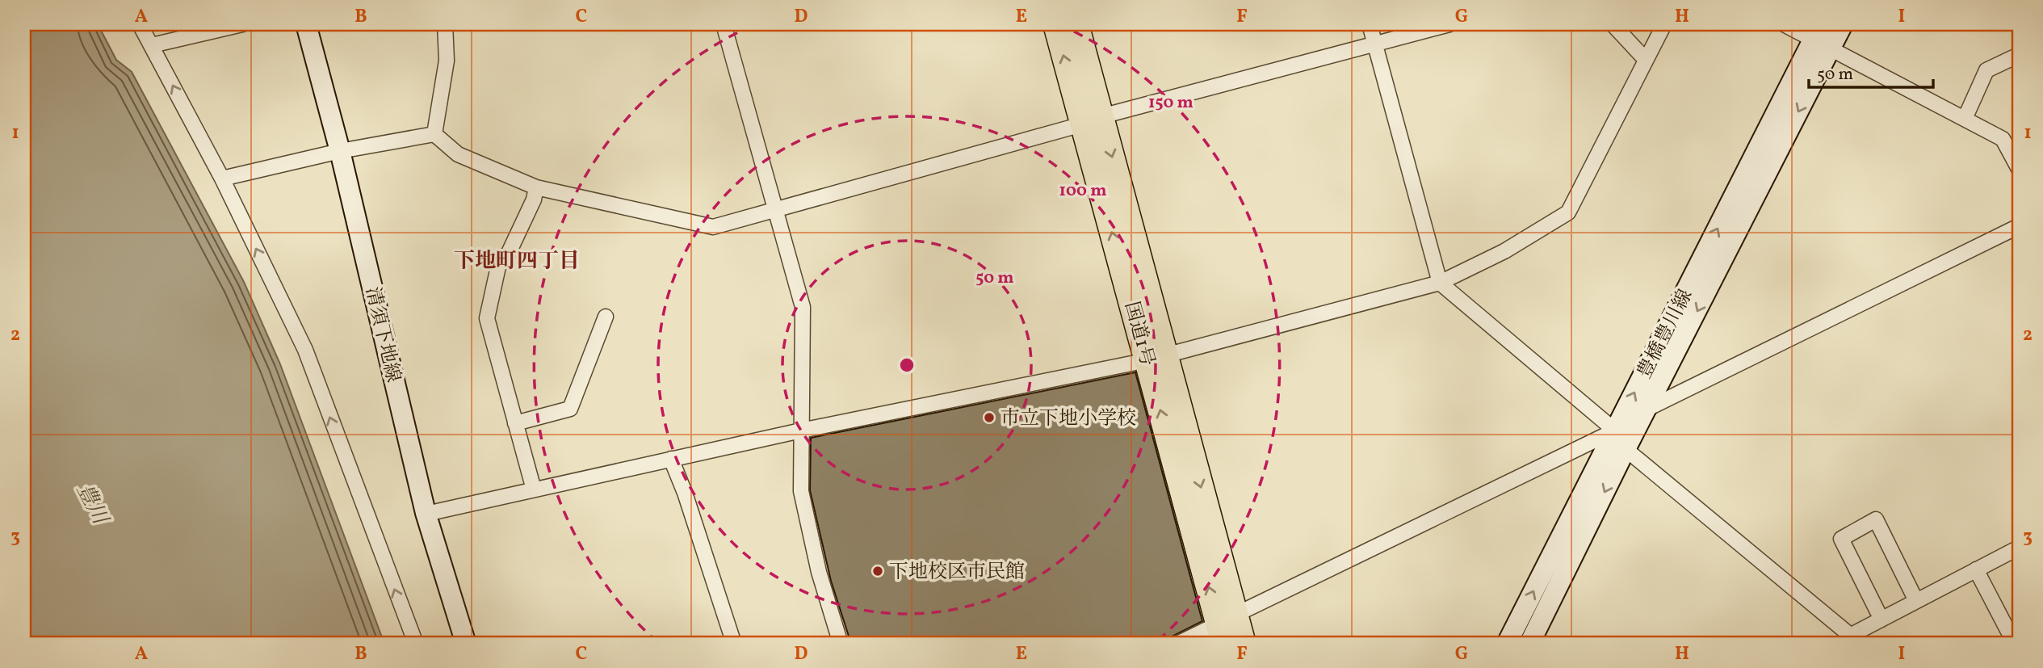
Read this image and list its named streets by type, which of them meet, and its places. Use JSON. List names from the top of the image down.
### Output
{
  "streets": {
    "highway": ["国道1号"],
    "main road": ["豊橋豊川線", "清須下地線"]
  },
  "districts": ["下地町四丁目"],
  "water": ["豊川"],
  "places": ["市立下地小学校", "下地校区市民館"],
  "scale_bar": "50 m",
  "grid": {
    "columns": [
      "A",
      "B",
      "C",
      "D",
      "E",
      "F",
      "G",
      "H",
      "I"
    ],
    "rows": ["1", "2", "3"]
  },
  "rings": ["150 m", "100 m", "50 m"]
}
